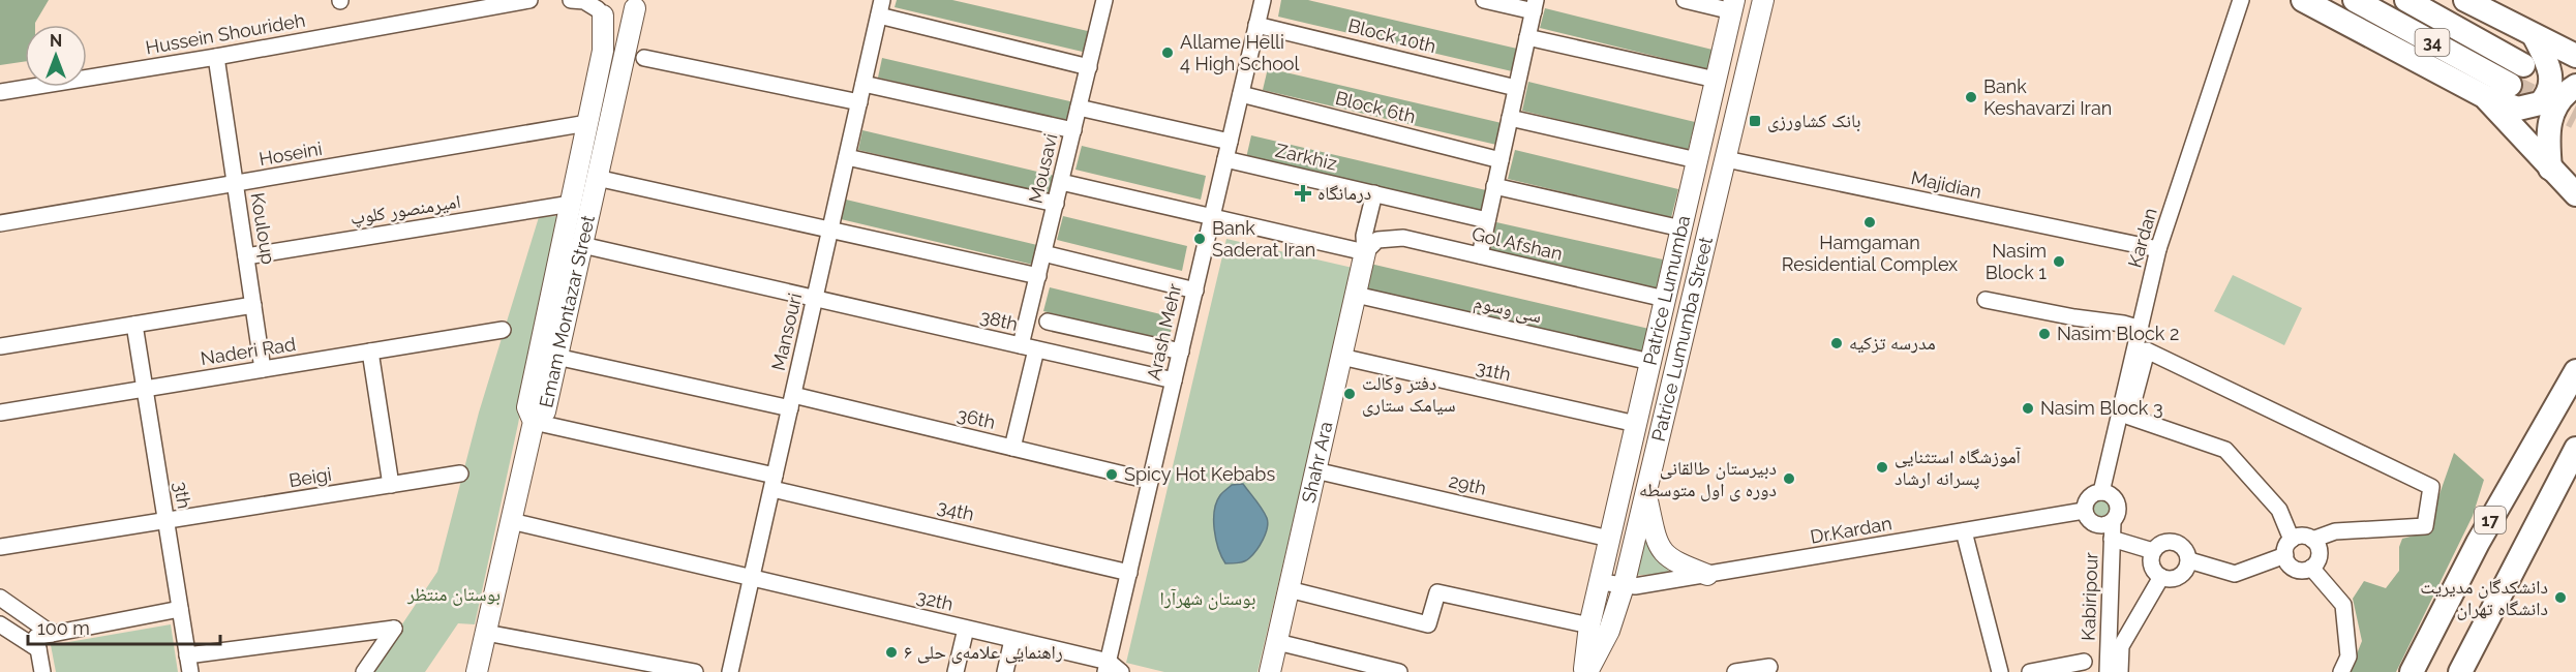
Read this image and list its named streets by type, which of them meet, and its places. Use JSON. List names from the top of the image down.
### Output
{
  "streets": {
    "highway": ["34", "17"],
    "main road": [
      "Patrice Lumumba",
      "Emam Montazar Street",
      "Patrice Lumumba Street",
      "Shahr Ara"
    ],
    "street": [
      "Hussein Shourideh",
      "Block 10th",
      "Block 6th",
      "Hoseini",
      "Zarkhiz",
      "Mousavi",
      "Majidian",
      "امیرمنصور کلوپ",
      "Kouloup",
      "Kardan",
      "Gol Afshan",
      "سی وسوم",
      "38th",
      "Mansouri",
      "Arash Mehr",
      "Naderi Rad",
      "31th",
      "36th",
      "Beigi",
      "29th",
      "3th",
      "34th",
      "Dr.Kardan",
      "Kabiripour",
      "32th"
    ]
  },
  "crossings": [
    ["Hussein Shourideh", "Kouloup"],
    ["Block 10th", "Arash Mehr"],
    ["Block 6th", "Arash Mehr"],
    ["Hoseini", "Kouloup"],
    ["Hoseini", "Emam Montazar Street"],
    ["Zarkhiz", "Arash Mehr"],
    ["Mousavi", "38th"],
    ["Majidian", "Kardan"],
    ["Majidian", "Patrice Lumumba Street"],
    ["امیرمنصور کلوپ", "Kouloup"],
    ["امیرمنصور کلوپ", "Emam Montazar Street"],
    ["Kouloup", "Naderi Rad"],
    ["Kardan", "Dr.Kardan"],
    ["Kardan", "Kabiripour"],
    ["Gol Afshan", "Patrice Lumumba"],
    ["Gol Afshan", "Shahr Ara"],
    ["Patrice Lumumba", "سی وسوم"],
    ["Patrice Lumumba", "Patrice Lumumba Street"],
    ["Patrice Lumumba", "31th"],
    ["Patrice Lumumba", "29th"],
    ["Patrice Lumumba", "Dr.Kardan"],
    ["سی وسوم", "Shahr Ara"],
    ["Emam Montazar Street", "38th"],
    ["Emam Montazar Street", "36th"],
    ["Emam Montazar Street", "34th"],
    ["38th", "Mansouri"],
    ["38th", "Arash Mehr"],
    ["Mansouri", "36th"],
    ["Mansouri", "34th"],
    ["Mansouri", "32th"],
    ["Arash Mehr", "36th"],
    ["Arash Mehr", "34th"],
    ["Arash Mehr", "32th"],
    ["Patrice Lumumba Street", "Dr.Kardan"],
    ["Naderi Rad", "3th"],
    ["31th", "Shahr Ara"],
    ["Shahr Ara", "29th"],
    ["Beigi", "3th"],
    ["Dr.Kardan", "Kabiripour"]
  ],
  "parks": ["بوستان منتظر", "بوستان شهرآرا"],
  "places": {
    "other": [
      "Allame Helli 4 High School",
      "Bank Keshavarzi Iran",
      "Hamgaman Residential Complex",
      "Bank Saderat Iran",
      "Nasim Block 1",
      "Nasim Block 2",
      "مدرسه تزکیه",
      "دفتر وکالت سیامک ستاری",
      "Nasim Block 3",
      "آموزشگاه استثنایی پسرانه ارشاد",
      "Spicy Hot Kebabs",
      "دبیرستان طالقانی دوره ی اول متوسطه",
      "دانشکدگان مدیریت دانشگاه تهران",
      "راهنمایی علامه‌ی حلی ۶"
    ],
    "transit": ["بانک کشاورزی"],
    "health": ["درمانگاه"]
  },
  "scale_bar": "100 m",
  "north": "top"
}
